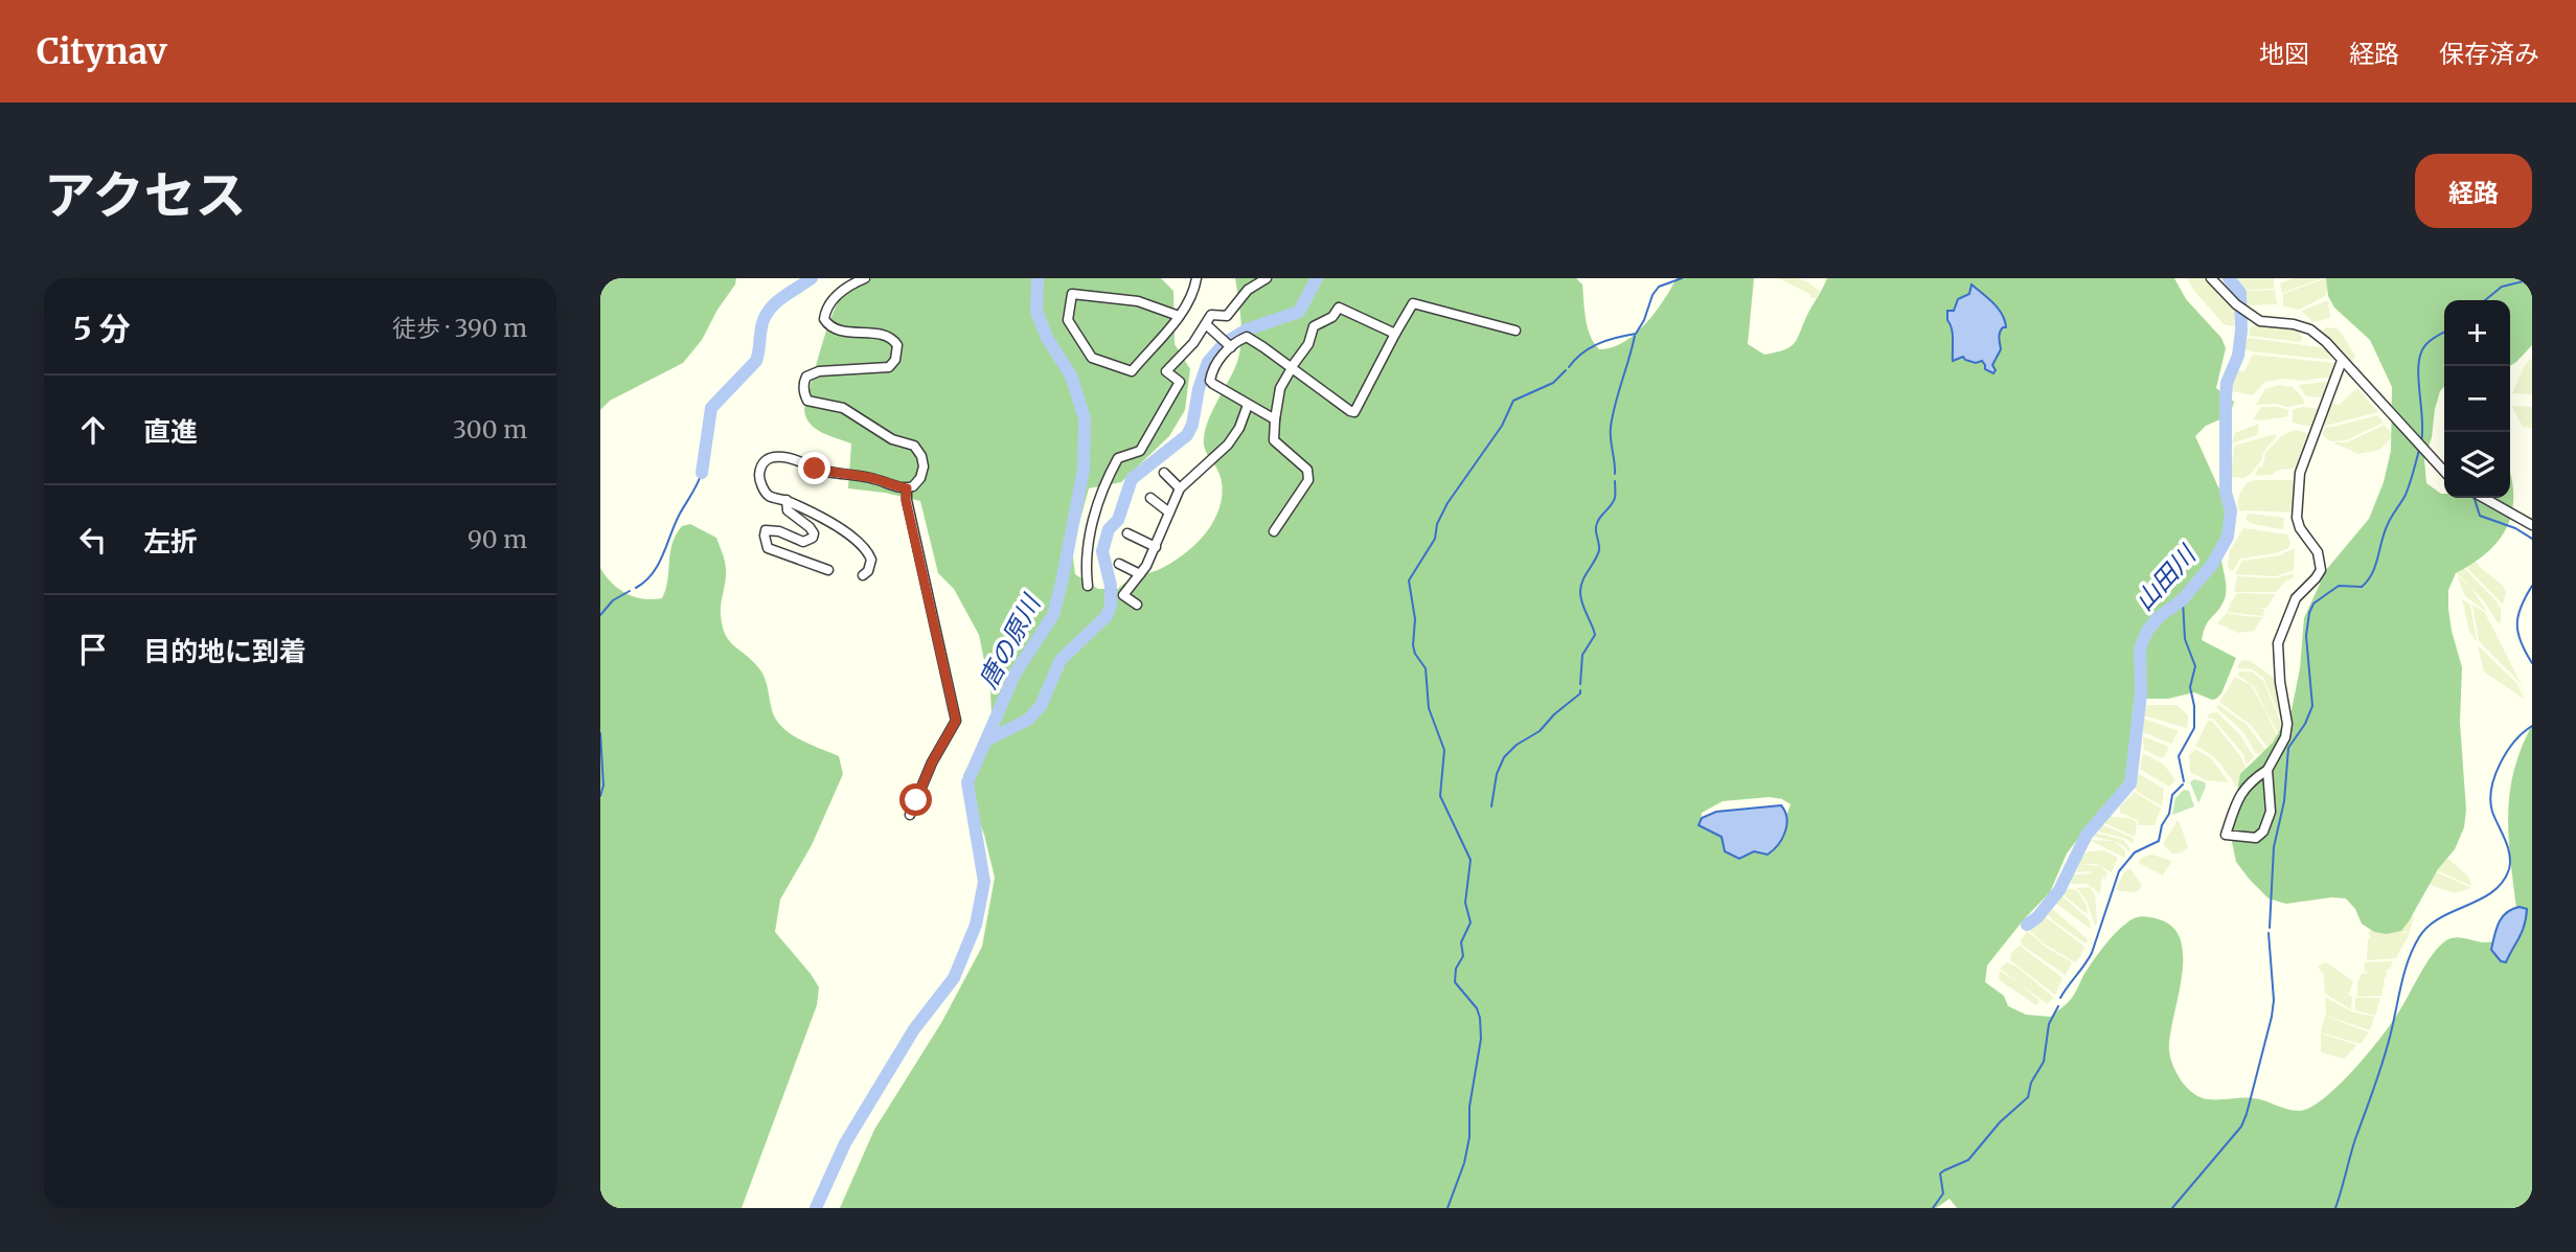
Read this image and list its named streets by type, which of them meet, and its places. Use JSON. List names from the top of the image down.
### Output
{
  "water": ["山田川", "唐の原川"],
  "page": {
    "header": "Citynav",
    "nav": ["地図", "経路", "保存済み"],
    "title": "アクセス",
    "buttons": "経路",
    "heading": ["5 分", "徒歩 · 390 m"],
    "map_buttons": ["+", "−"],
    "list": [
      ["直進", "300 m"],
      ["左折", "90 m"],
      "目的地に到着"
    ]
  }
}
